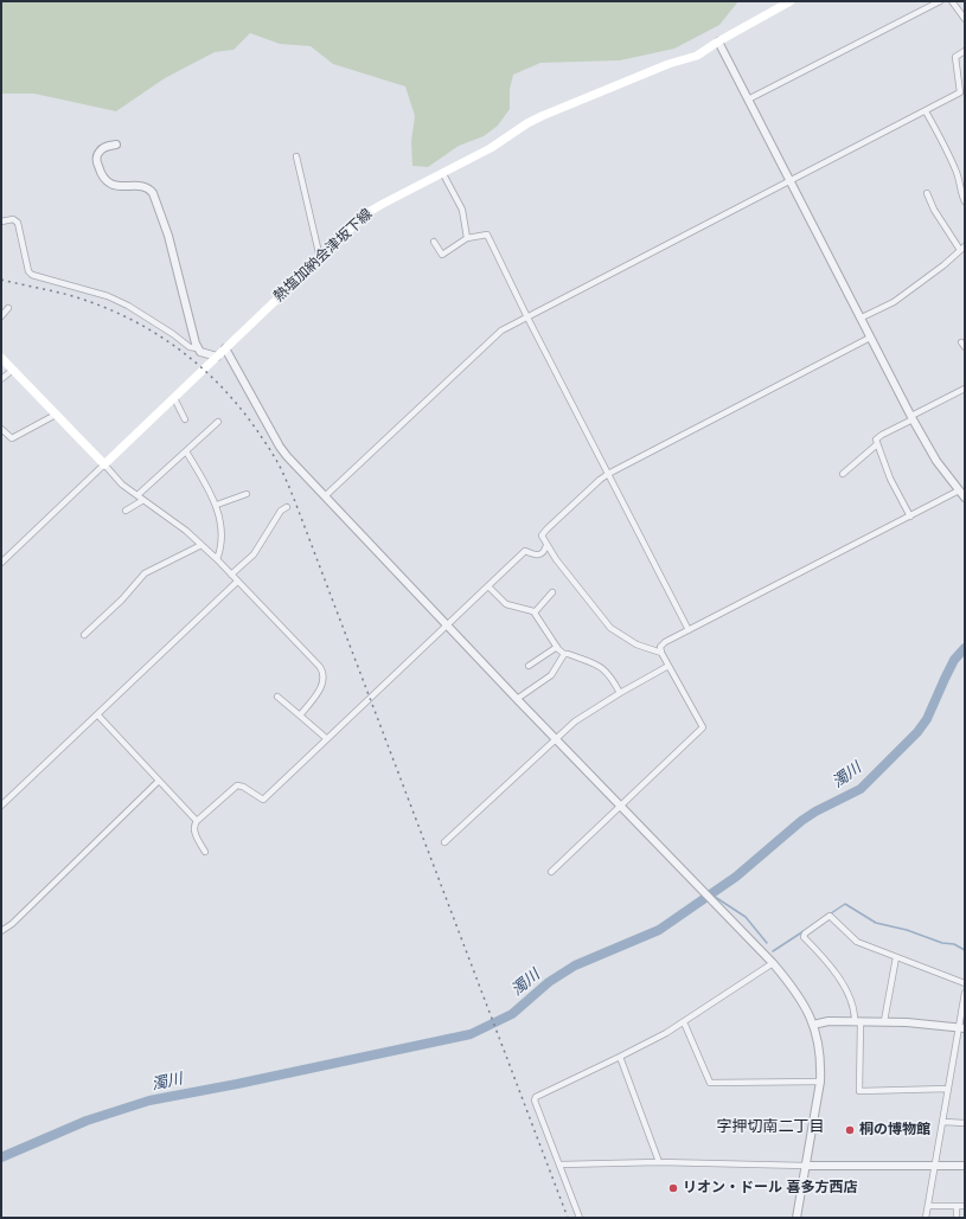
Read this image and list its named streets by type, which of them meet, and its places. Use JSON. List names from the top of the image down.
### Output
{
  "streets": {
    "main road": ["熱塩加納会津坂下線"]
  },
  "districts": ["字押切南二丁目"],
  "water": ["濁川"],
  "places": ["桐の博物館", "リオン・ドール 喜多方西店"]
}
